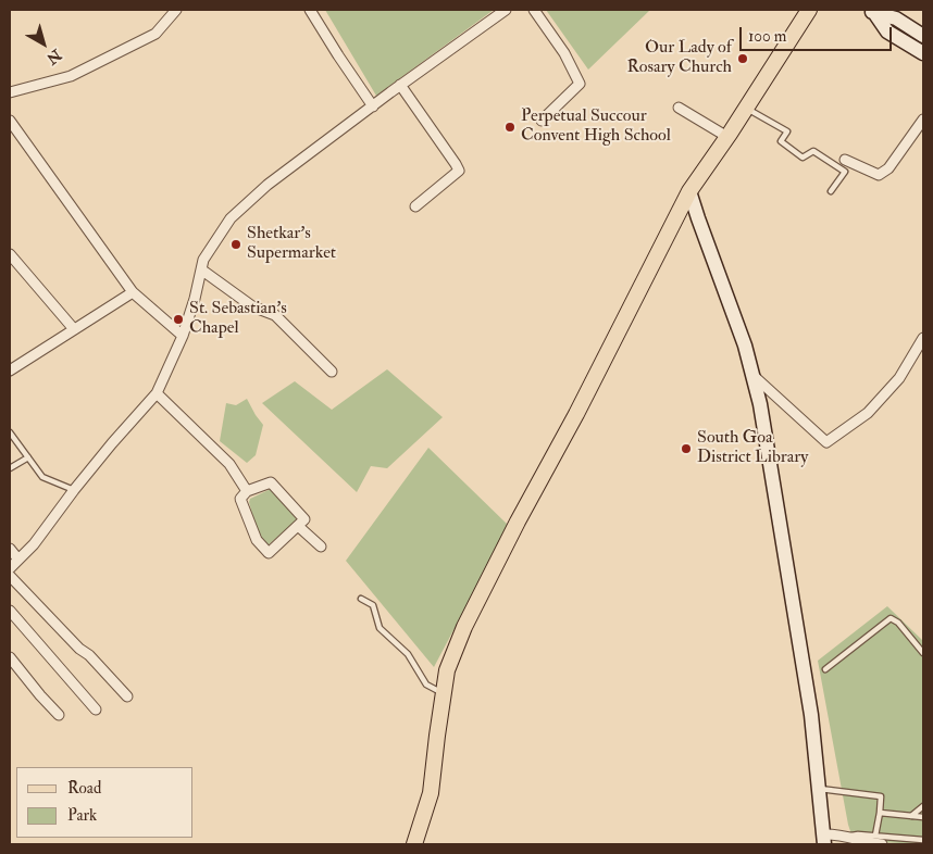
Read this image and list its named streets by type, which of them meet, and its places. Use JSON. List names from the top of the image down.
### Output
{
  "places": [
    "Our Lady of Rosary Church",
    "Perpetual Succour Convent High School",
    "Shetkar's Supermarket",
    "St. Sebastian's Chapel",
    "South Goa District Library"
  ],
  "legend": ["Road", "Park"],
  "scale_bar": "100 m",
  "north": "bottom right"
}
